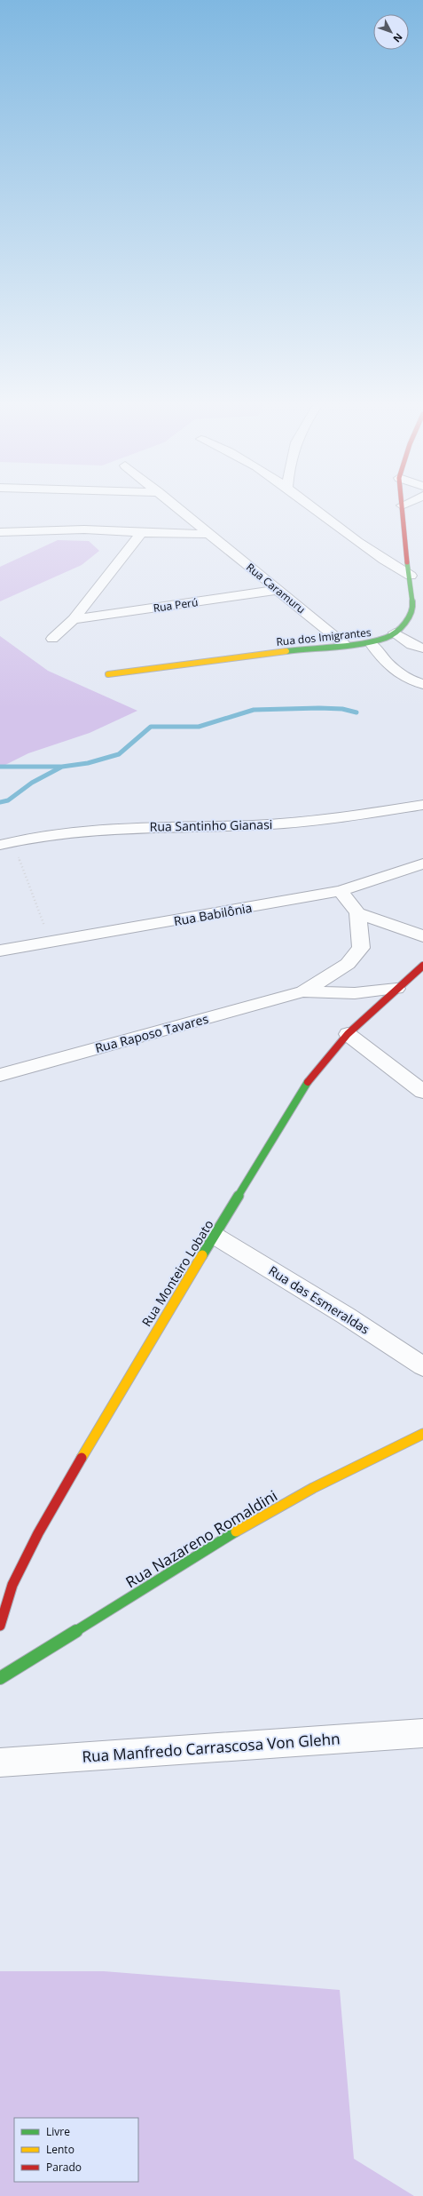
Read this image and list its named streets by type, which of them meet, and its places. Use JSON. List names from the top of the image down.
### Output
{
  "streets": {
    "street": [
      "Rua Caramuru",
      "Rua Perú",
      "Rua dos Imigrantes",
      "Rua Santinho Gianasi",
      "Rua Babilônia",
      "Rua Raposo Tavares",
      "Rua Monteiro Lobato",
      "Rua das Esmeraldas",
      "Rua Nazareno Romaldini",
      "Rua Manfredo Carrascosa Von Glehn"
    ]
  },
  "crossings": [
    ["Rua Caramuru", "Rua Perú"],
    ["Rua Caramuru", "Rua dos Imigrantes"],
    ["Rua Babilônia", "Rua Raposo Tavares"],
    ["Rua Raposo Tavares", "Rua Monteiro Lobato"],
    ["Rua Monteiro Lobato", "Rua das Esmeraldas"]
  ],
  "legend": ["Livre", "Lento", "Parado"],
  "north": "bottom right"
}
